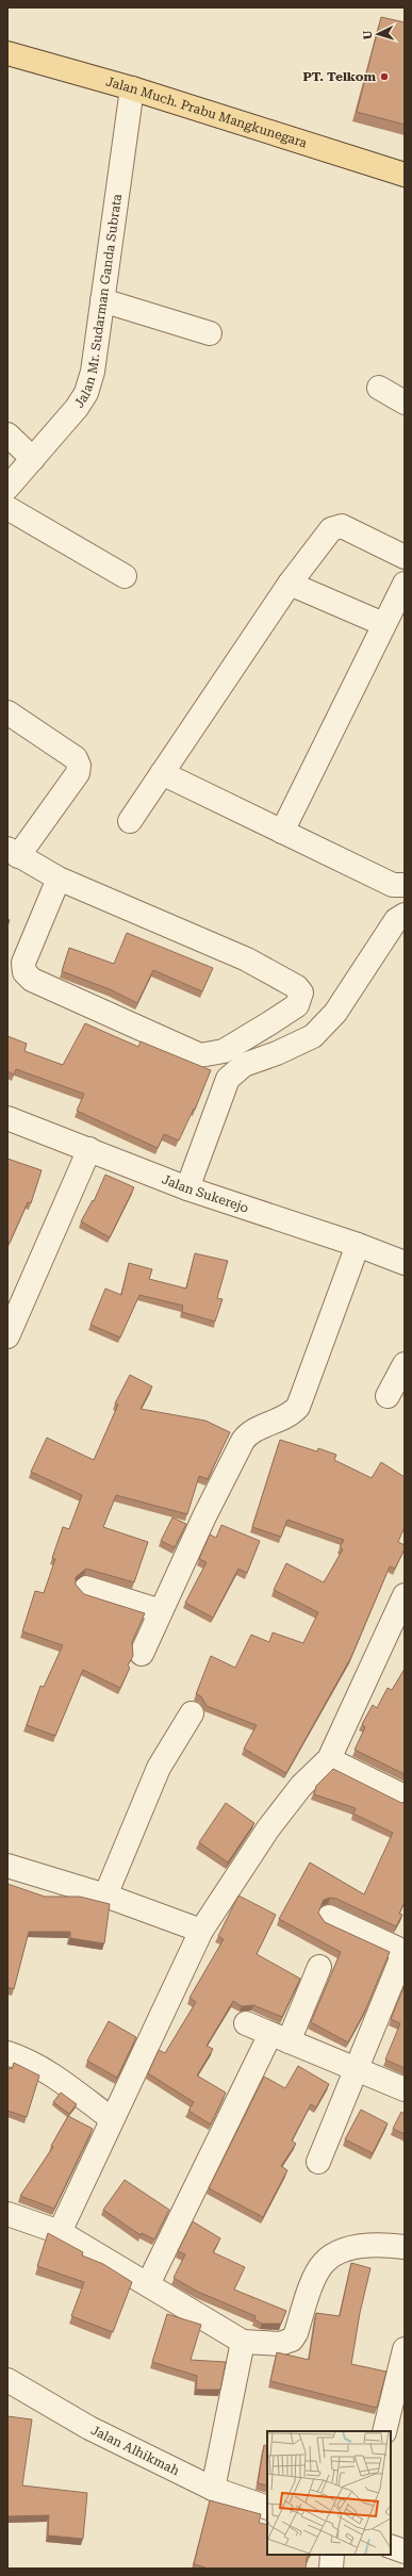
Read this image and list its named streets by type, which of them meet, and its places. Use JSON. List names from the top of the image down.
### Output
{
  "streets": {
    "main road": ["Jalan Much. Prabu Mangkunegara"],
    "street": ["Jalan Mr. Sudarman Ganda Subrata", "Jalan Sukerejo", "Jalan Alhikmah"]
  },
  "crossings": [
    ["Jalan Much. Prabu Mangkunegara", "Jalan Mr. Sudarman Ganda Subrata"]
  ],
  "places": ["PT. Telkom"],
  "north": "left"
}
